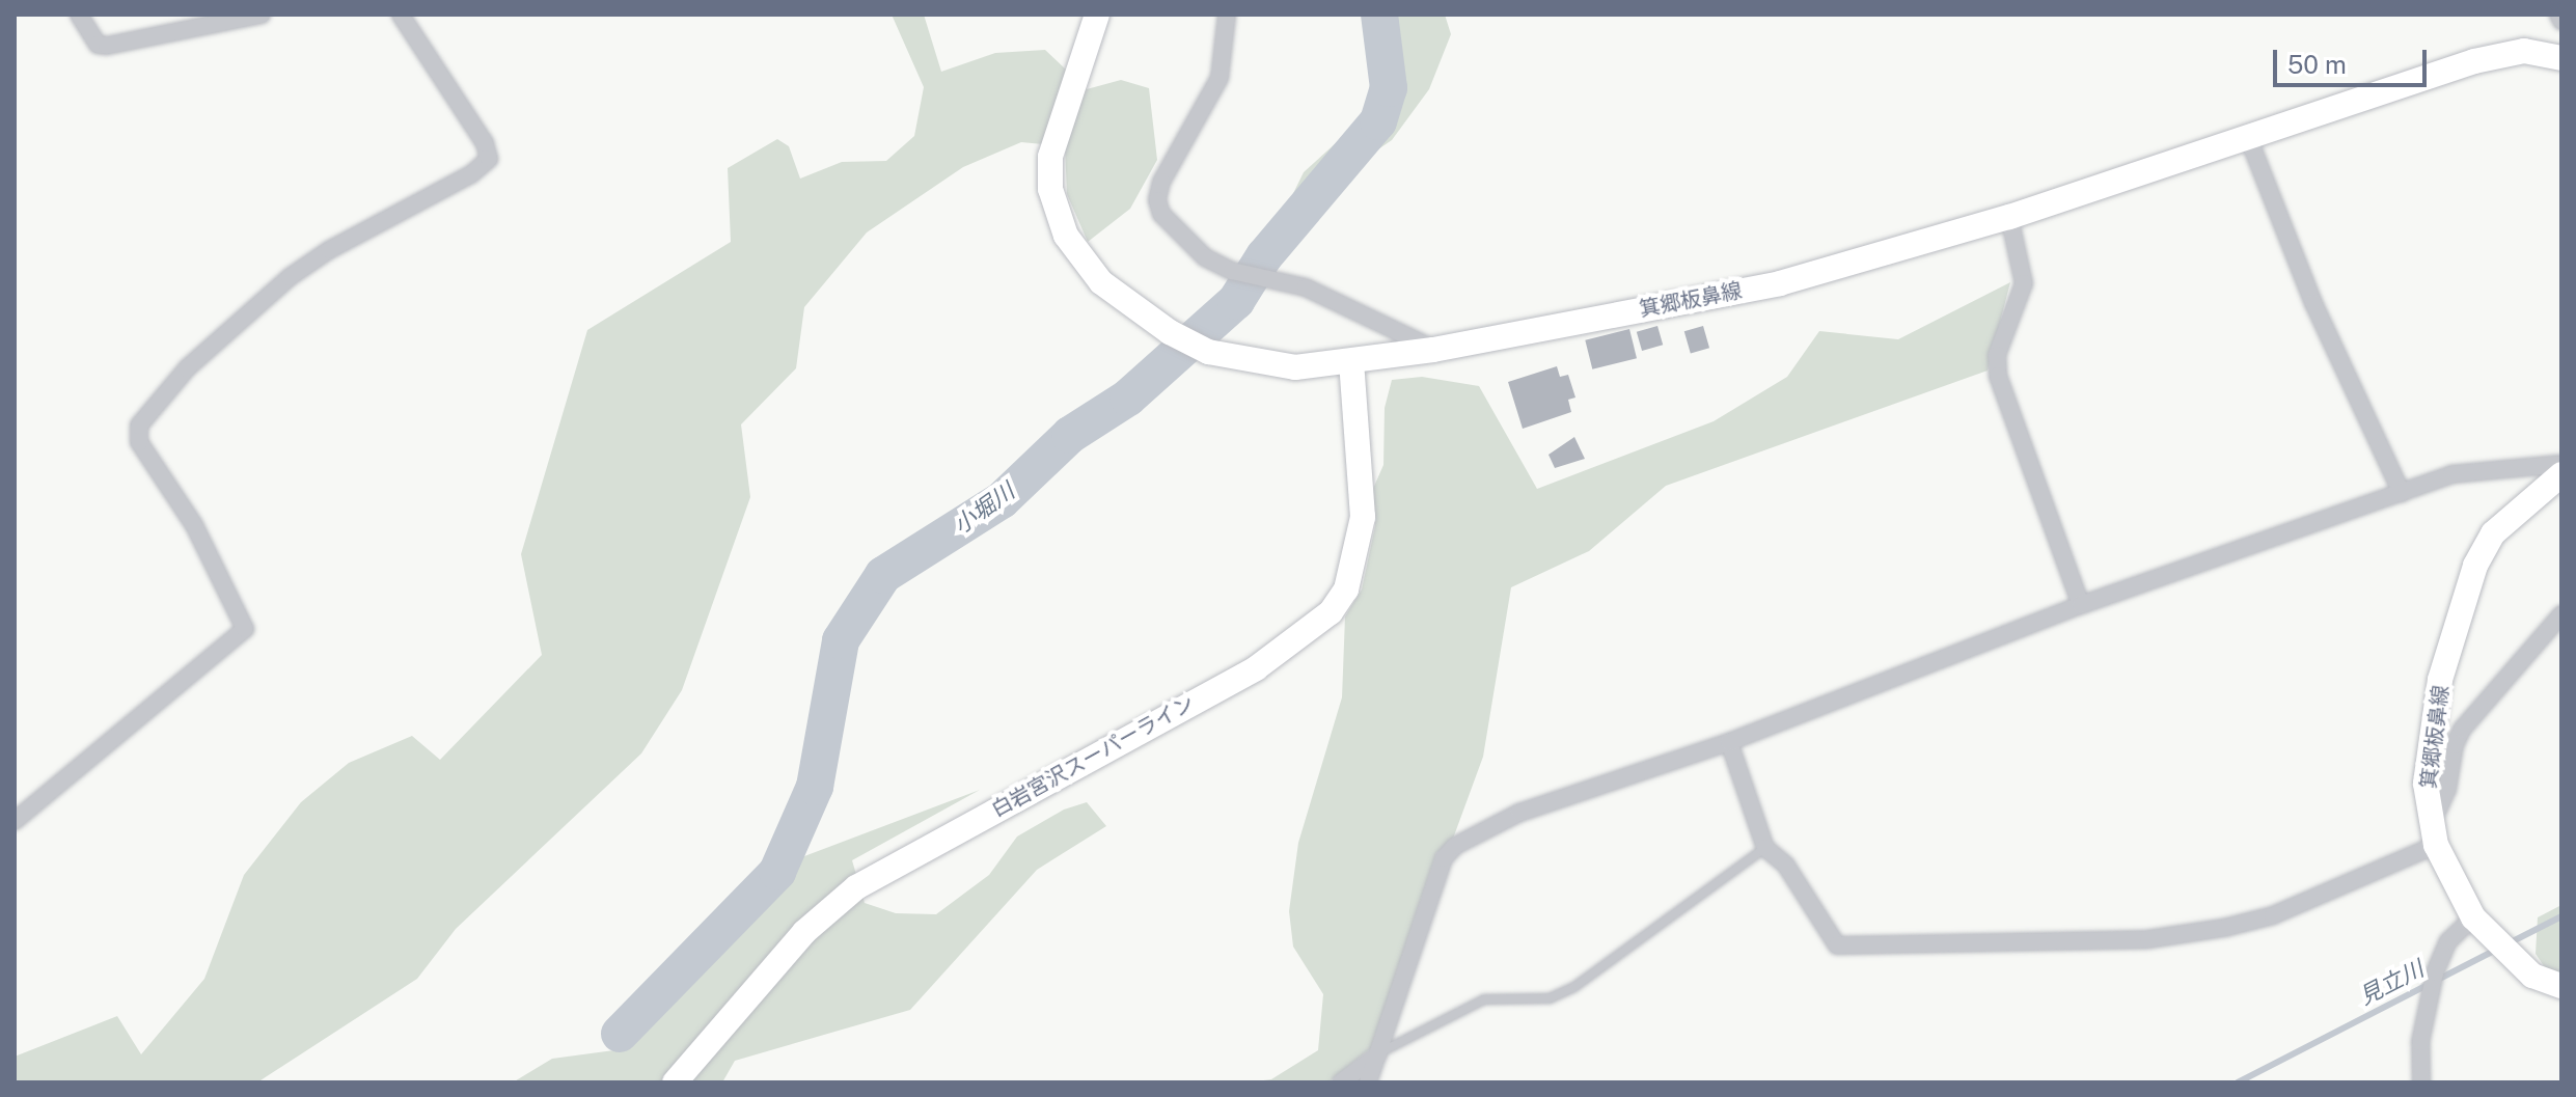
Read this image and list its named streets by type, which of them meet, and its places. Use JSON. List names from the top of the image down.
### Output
{
  "streets": {
    "main road": ["箕郷板鼻線", "白岩宮沢スーパーライン"]
  },
  "crossings": [
    ["箕郷板鼻線", "白岩宮沢スーパーライン"]
  ],
  "water": ["小堀川", "見立川"],
  "scale_bar": "50 m"
}
